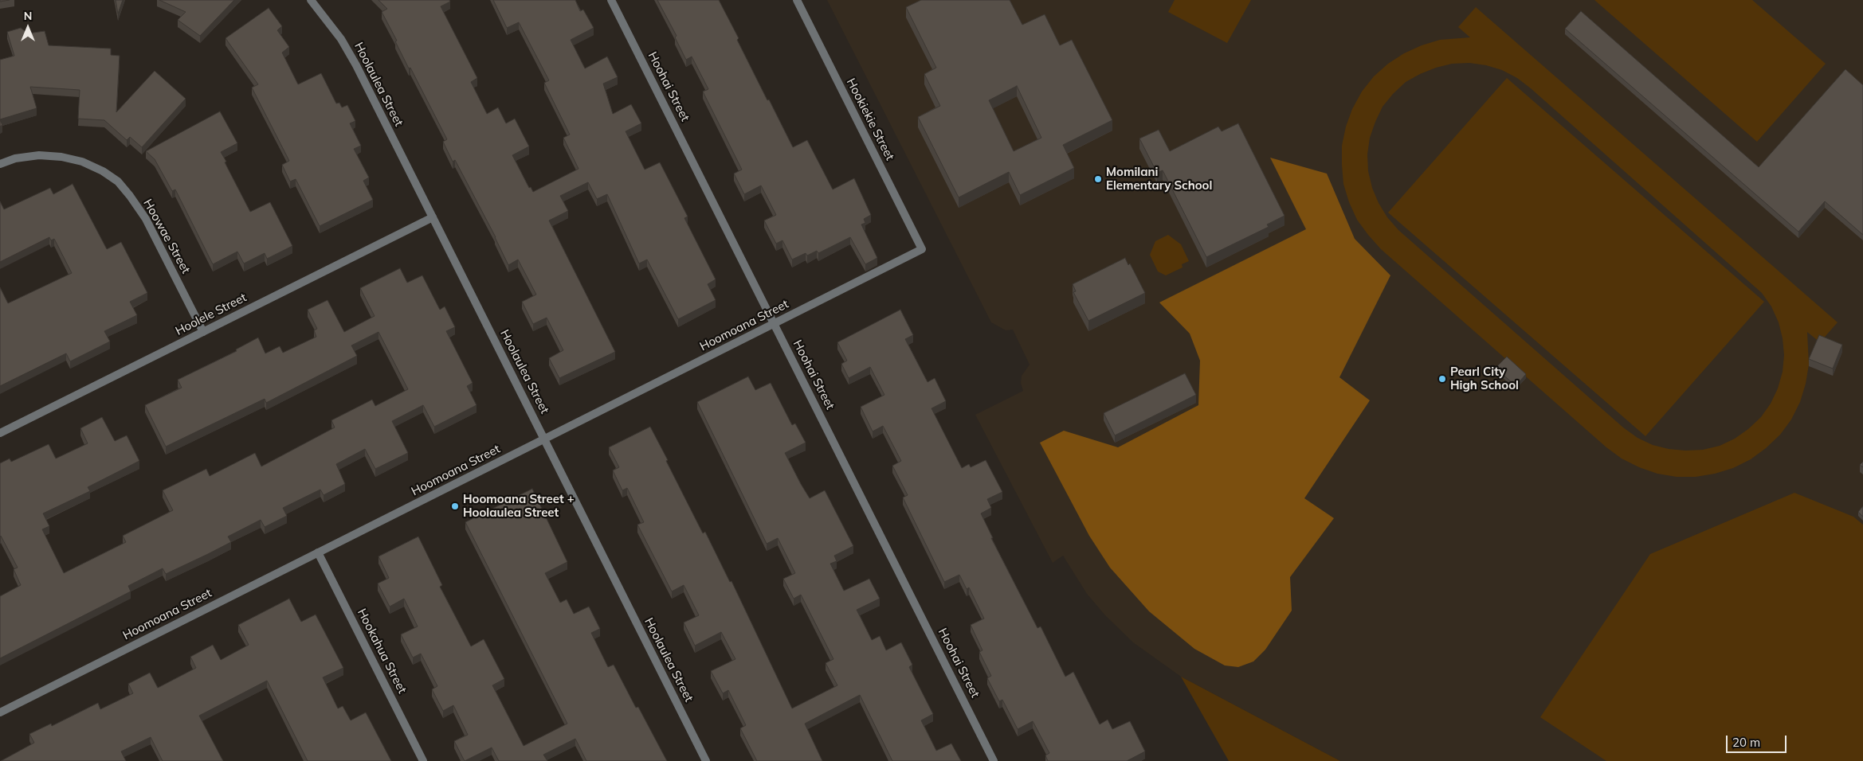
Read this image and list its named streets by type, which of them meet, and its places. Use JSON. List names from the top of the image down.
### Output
{
  "streets": {
    "street": [
      "Hoolaulea Street",
      "Hoohai Street",
      "Hookiekie Street",
      "Hoowae Street",
      "Hoolele Street",
      "Hoomoana Street",
      "Hookahua Street"
    ]
  },
  "crossings": [
    ["Hoolaulea Street", "Hoolele Street"],
    ["Hoolaulea Street", "Hoomoana Street"],
    ["Hoohai Street", "Hoomoana Street"],
    ["Hookiekie Street", "Hoomoana Street"],
    ["Hoowae Street", "Hoolele Street"],
    ["Hoomoana Street", "Hookahua Street"]
  ],
  "places": ["Momilani Elementary School", "Pearl City High School", "Hoomoana Street + Hoolaulea Street"],
  "scale_bar": "20 m",
  "north": "top"
}
